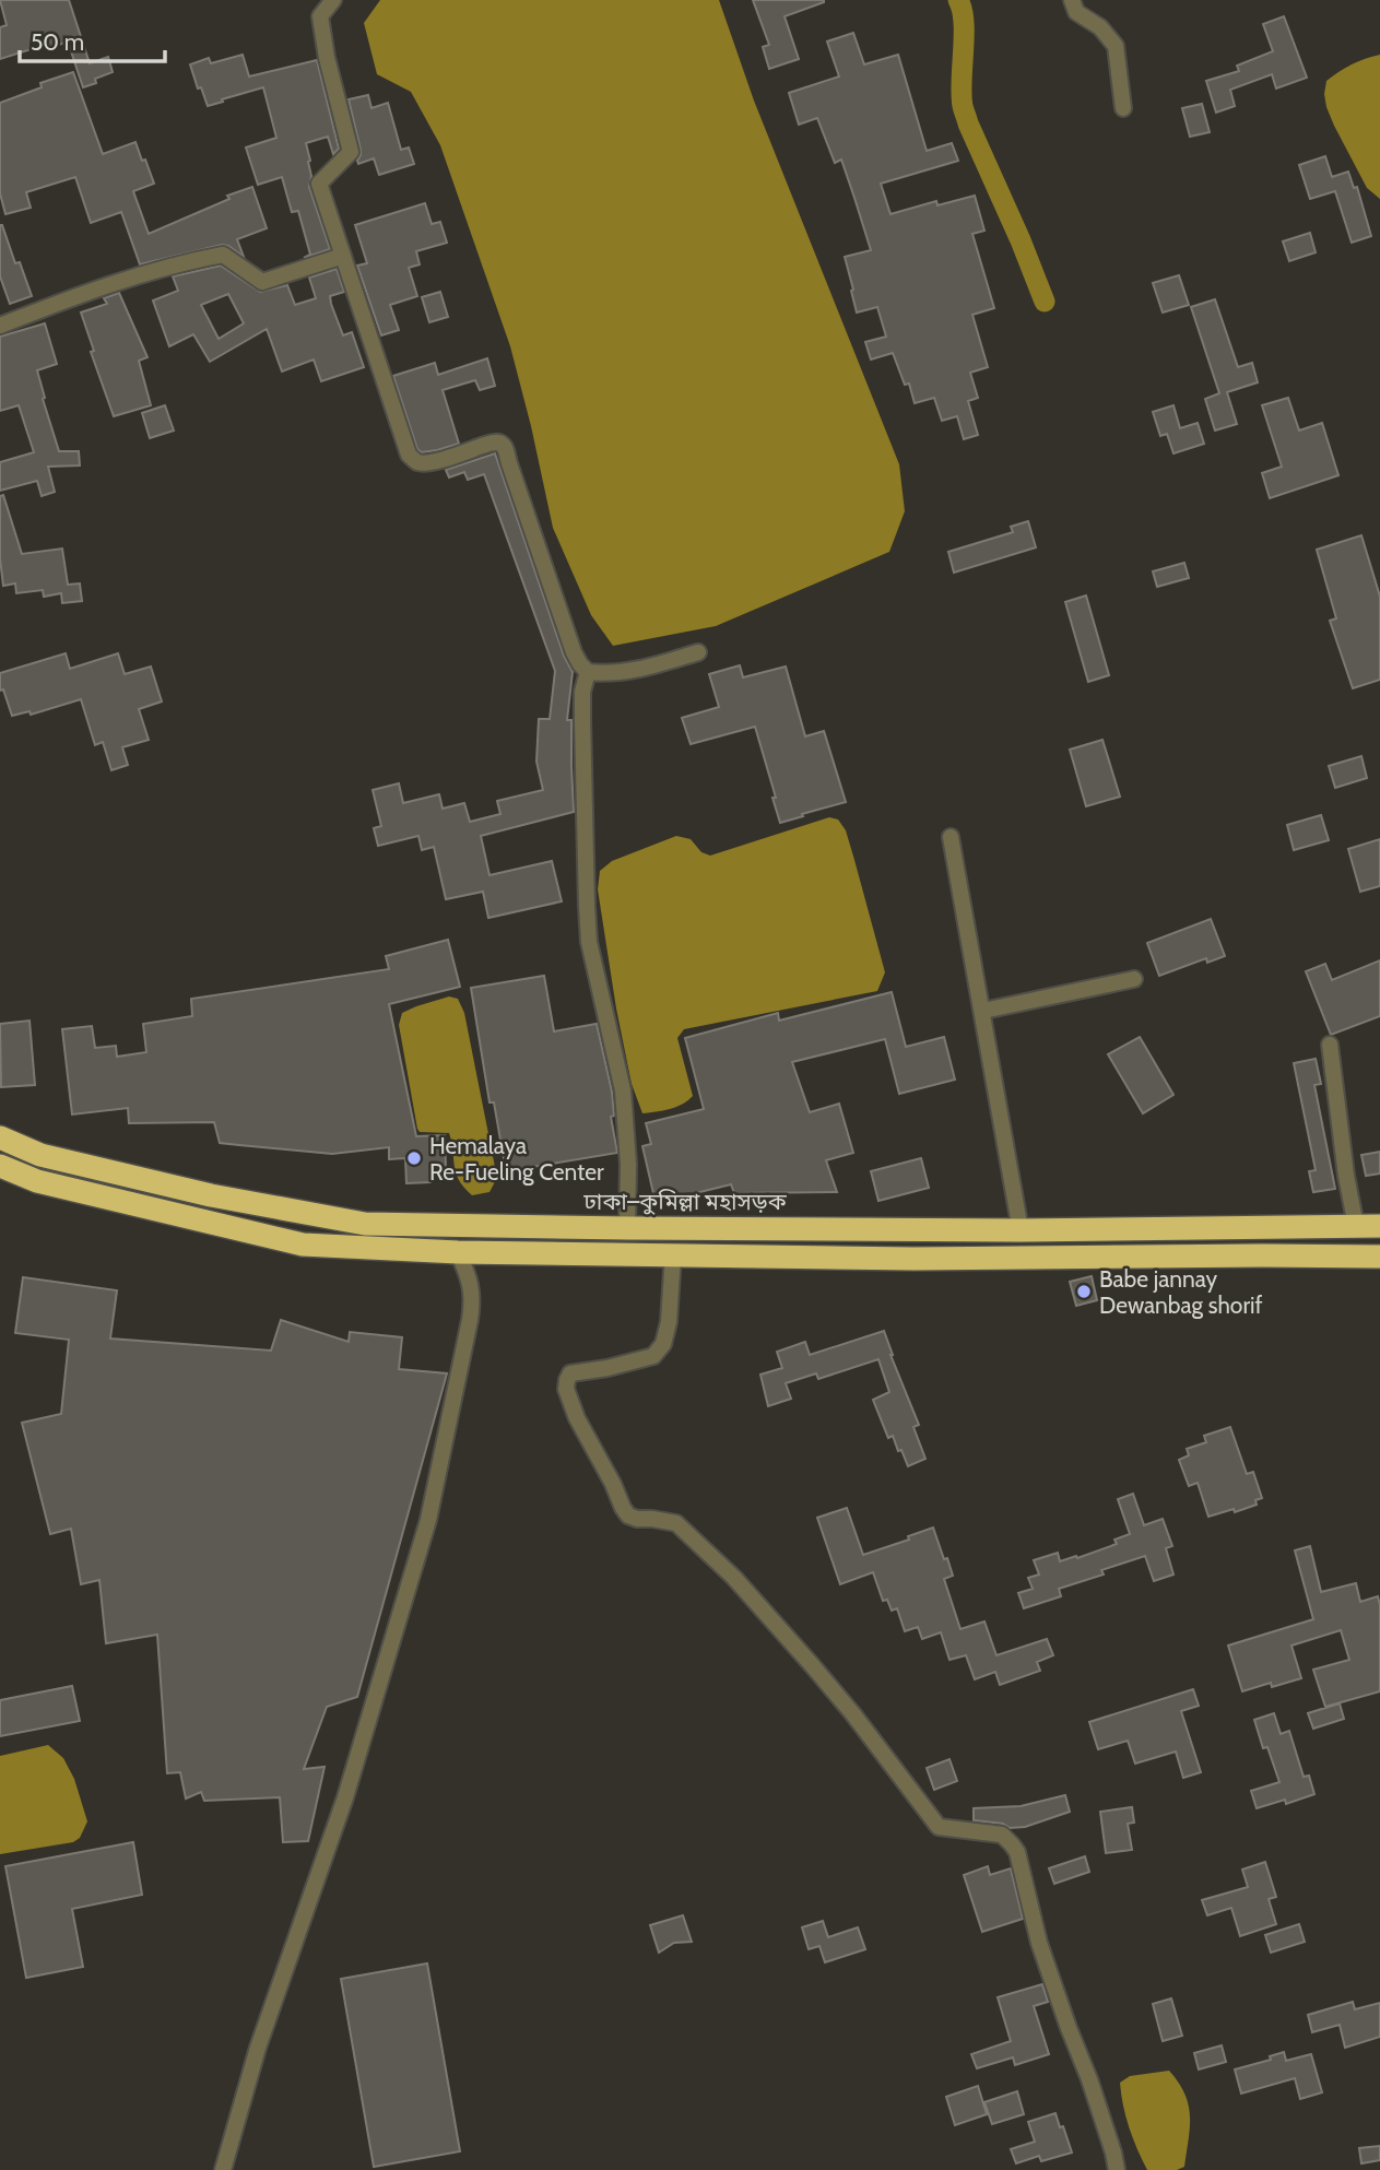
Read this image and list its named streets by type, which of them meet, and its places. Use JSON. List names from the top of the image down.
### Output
{
  "streets": {
    "highway": ["ঢাকা–কুমিল্লা মহাসড়ক"]
  },
  "places": ["Hemalaya Re-Fueling Center", "Babe jannay Dewanbag shorif"],
  "scale_bar": "50 m"
}
